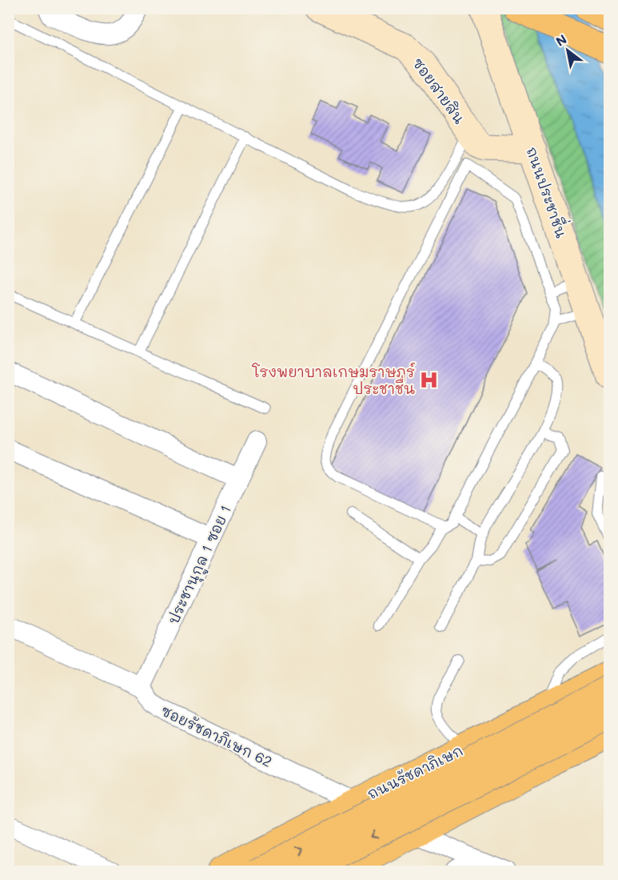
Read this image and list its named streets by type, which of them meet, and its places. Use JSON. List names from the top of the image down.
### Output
{
  "streets": {
    "main road": ["ซอยสายสิน", "ถนนประชาชื่น", "ถนนรัชดาภิเษก"],
    "street": ["ประชานุกูล 1 ซอย 1", "ซอยรัชดาภิเษก 62"]
  },
  "crossings": [
    ["ซอยสายสิน", "ถนนประชาชื่น"],
    ["ประชานุกูล 1 ซอย 1", "ซอยรัชดาภิเษก 62"],
    ["ซอยรัชดาภิเษก 62", "ถนนรัชดาภิเษก"]
  ],
  "places": {
    "hospital": ["โรงพยาบาลเกษมราษฎร์ ประชาชื่น"]
  },
  "north": "top left"
}
